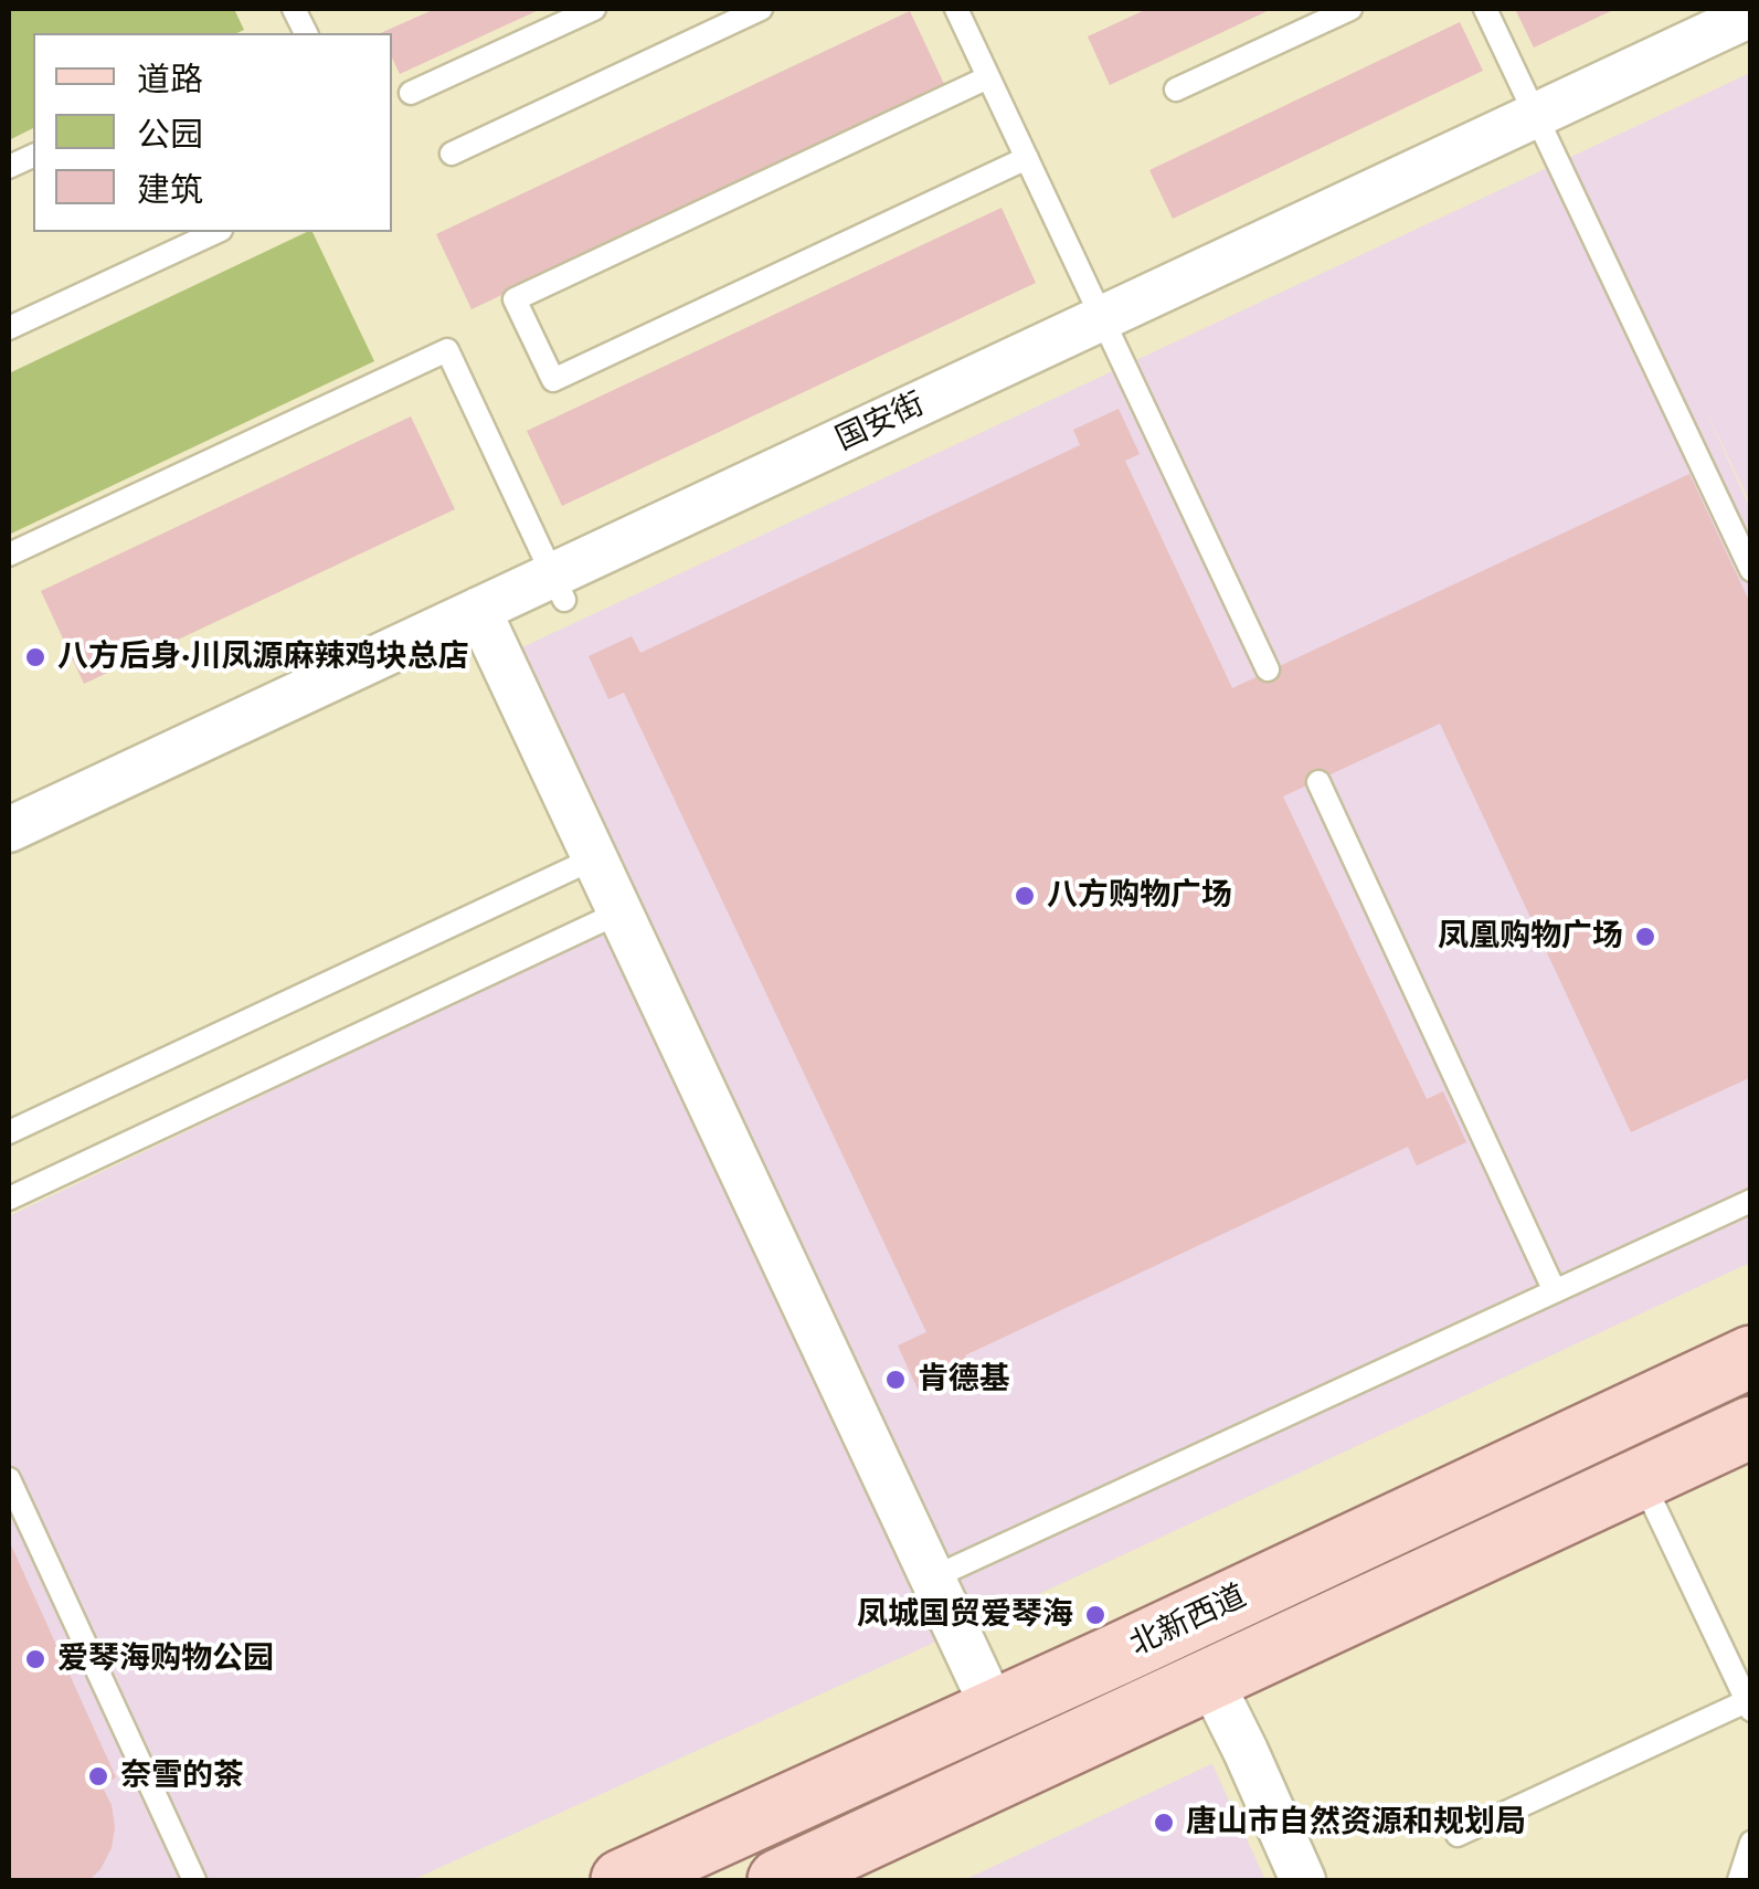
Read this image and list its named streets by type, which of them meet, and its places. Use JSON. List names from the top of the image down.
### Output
{
  "streets": {
    "main road": ["北新西道"],
    "street": ["国安街"]
  },
  "places": [
    "八方后身·川凤源麻辣鸡块总店",
    "八方购物广场",
    "凤凰购物广场",
    "肯德基",
    "凤城国贸爱琴海",
    "爱琴海购物公园",
    "奈雪的茶",
    "唐山市自然资源和规划局"
  ],
  "legend": ["道路", "公园", "建筑"]
}
